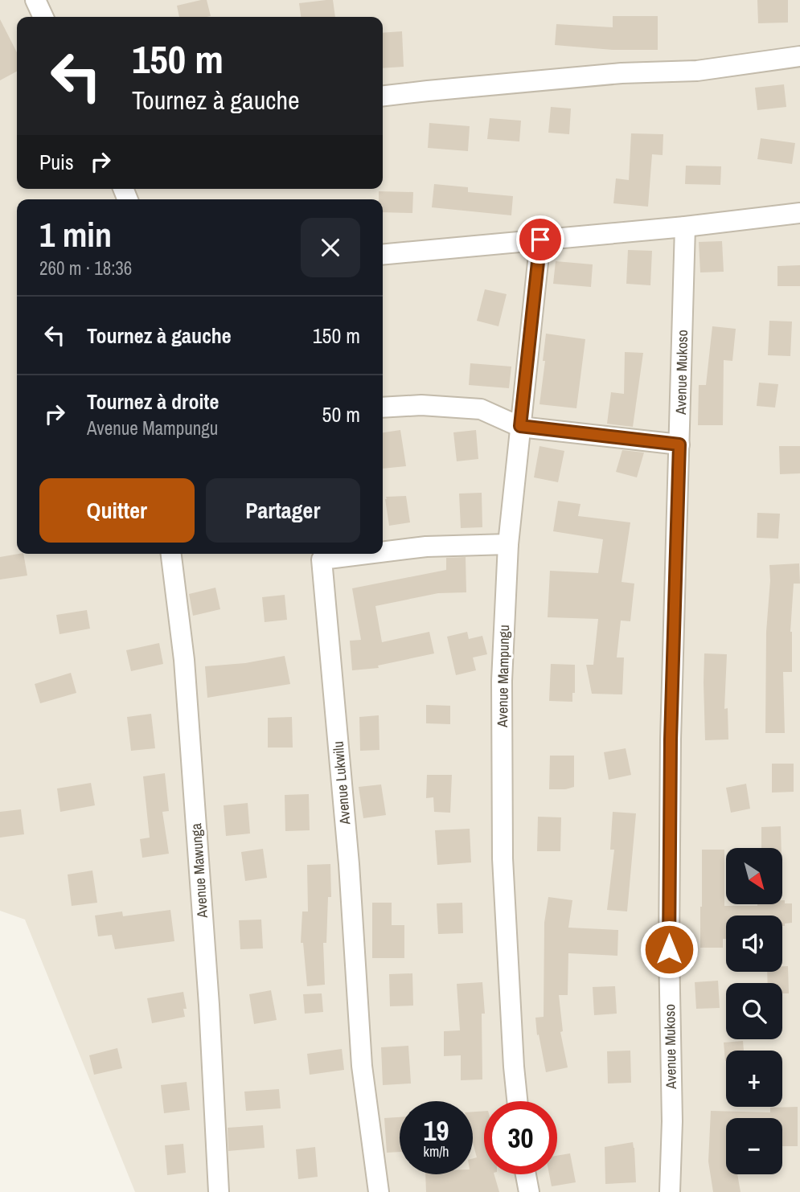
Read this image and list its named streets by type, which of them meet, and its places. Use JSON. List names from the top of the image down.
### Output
{
  "streets": {
    "street": [
      "Avenue Mukoso",
      "Avenue Mampungu",
      "Avenue Lukwilu",
      "Avenue Mawunga"
    ]
  },
  "crossings": [
    ["Avenue Mampungu", "Avenue Lukwilu"]
  ],
  "north": "bottom right",
  "page": {
    "turn": ["150 m", "Tournez à gauche"],
    "then": "Puis",
    "heading": ["1 min", "260 m · 18:36"],
    "list": [
      {
        "name": "Tournez à gauche",
        "value": "150 m"
      },
      {
        "name": "Tournez à droite",
        "note": "Avenue Mampungu",
        "value": "50 m"
      }
    ],
    "buttons": ["Quitter", "Partager"],
    "map_buttons": ["+", "−"],
    "speed": "19 km/h",
    "limit": "30"
  }
}
